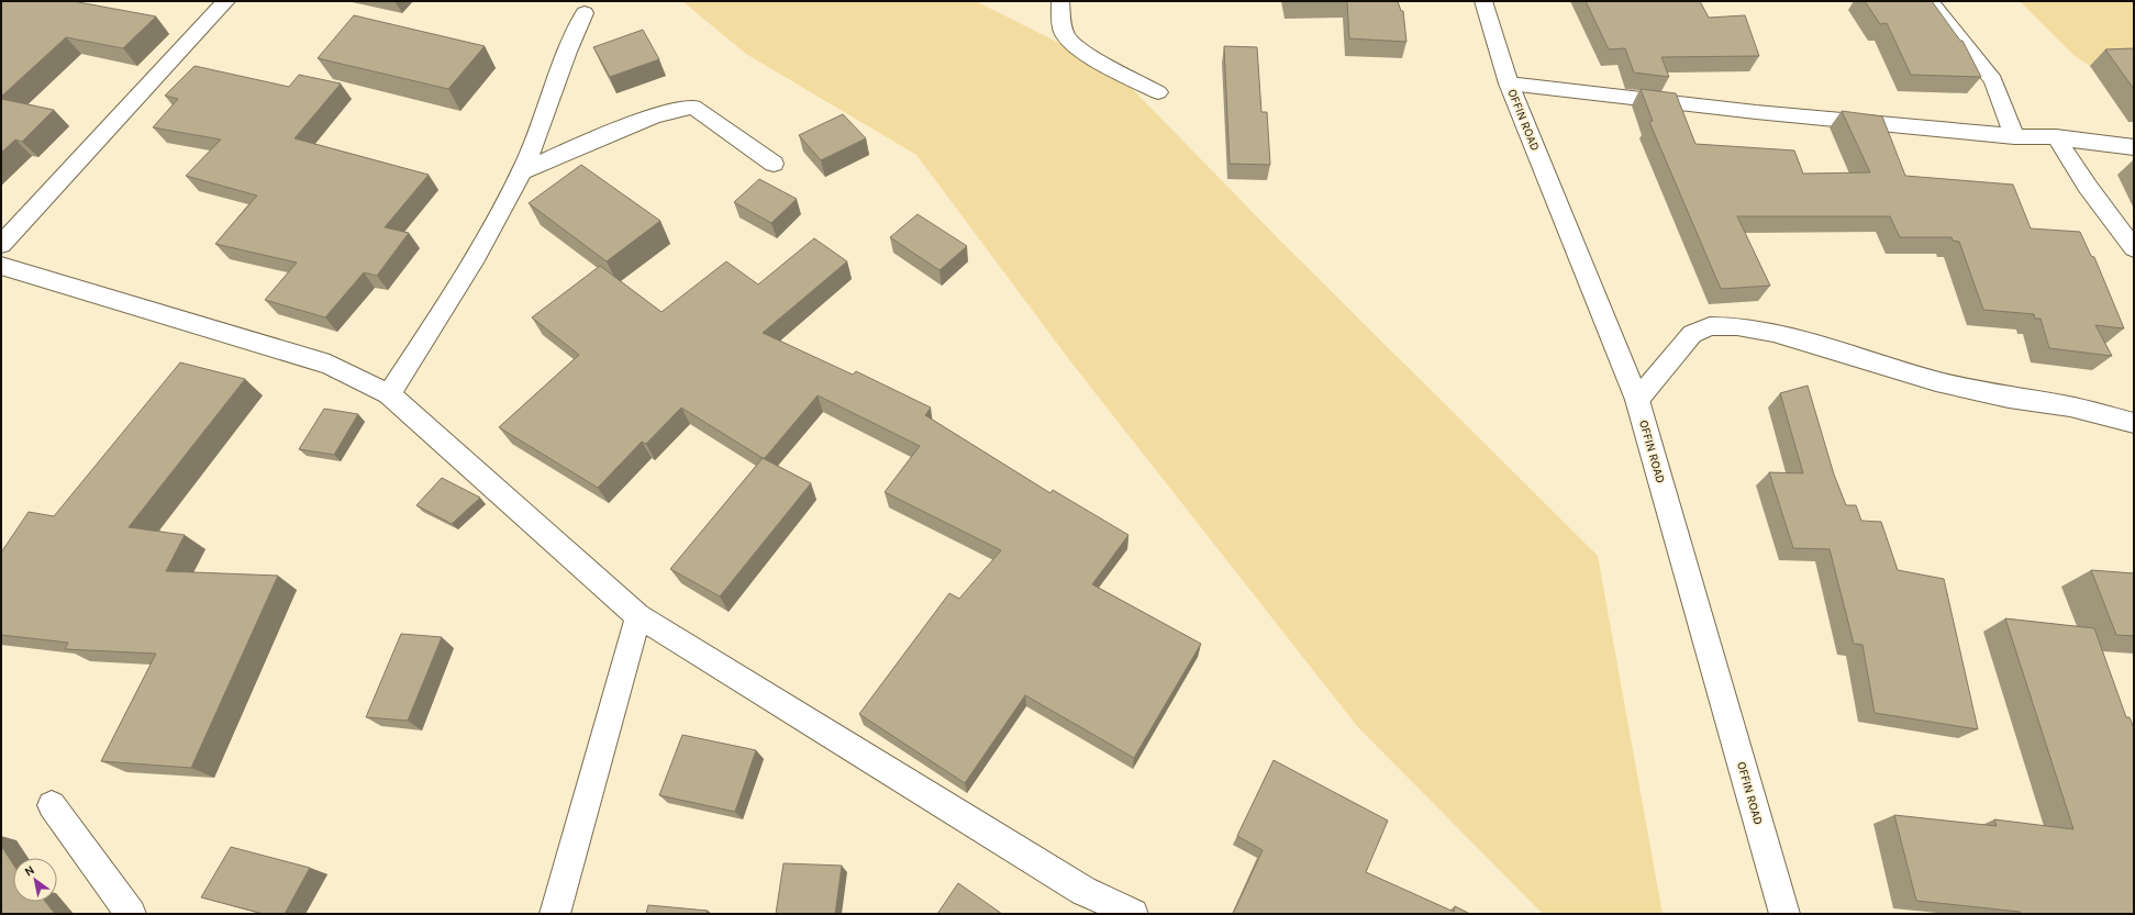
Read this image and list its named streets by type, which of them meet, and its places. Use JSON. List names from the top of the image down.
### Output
{
  "streets": {
    "street": ["OFFIN ROAD"]
  },
  "north": "top left"
}
